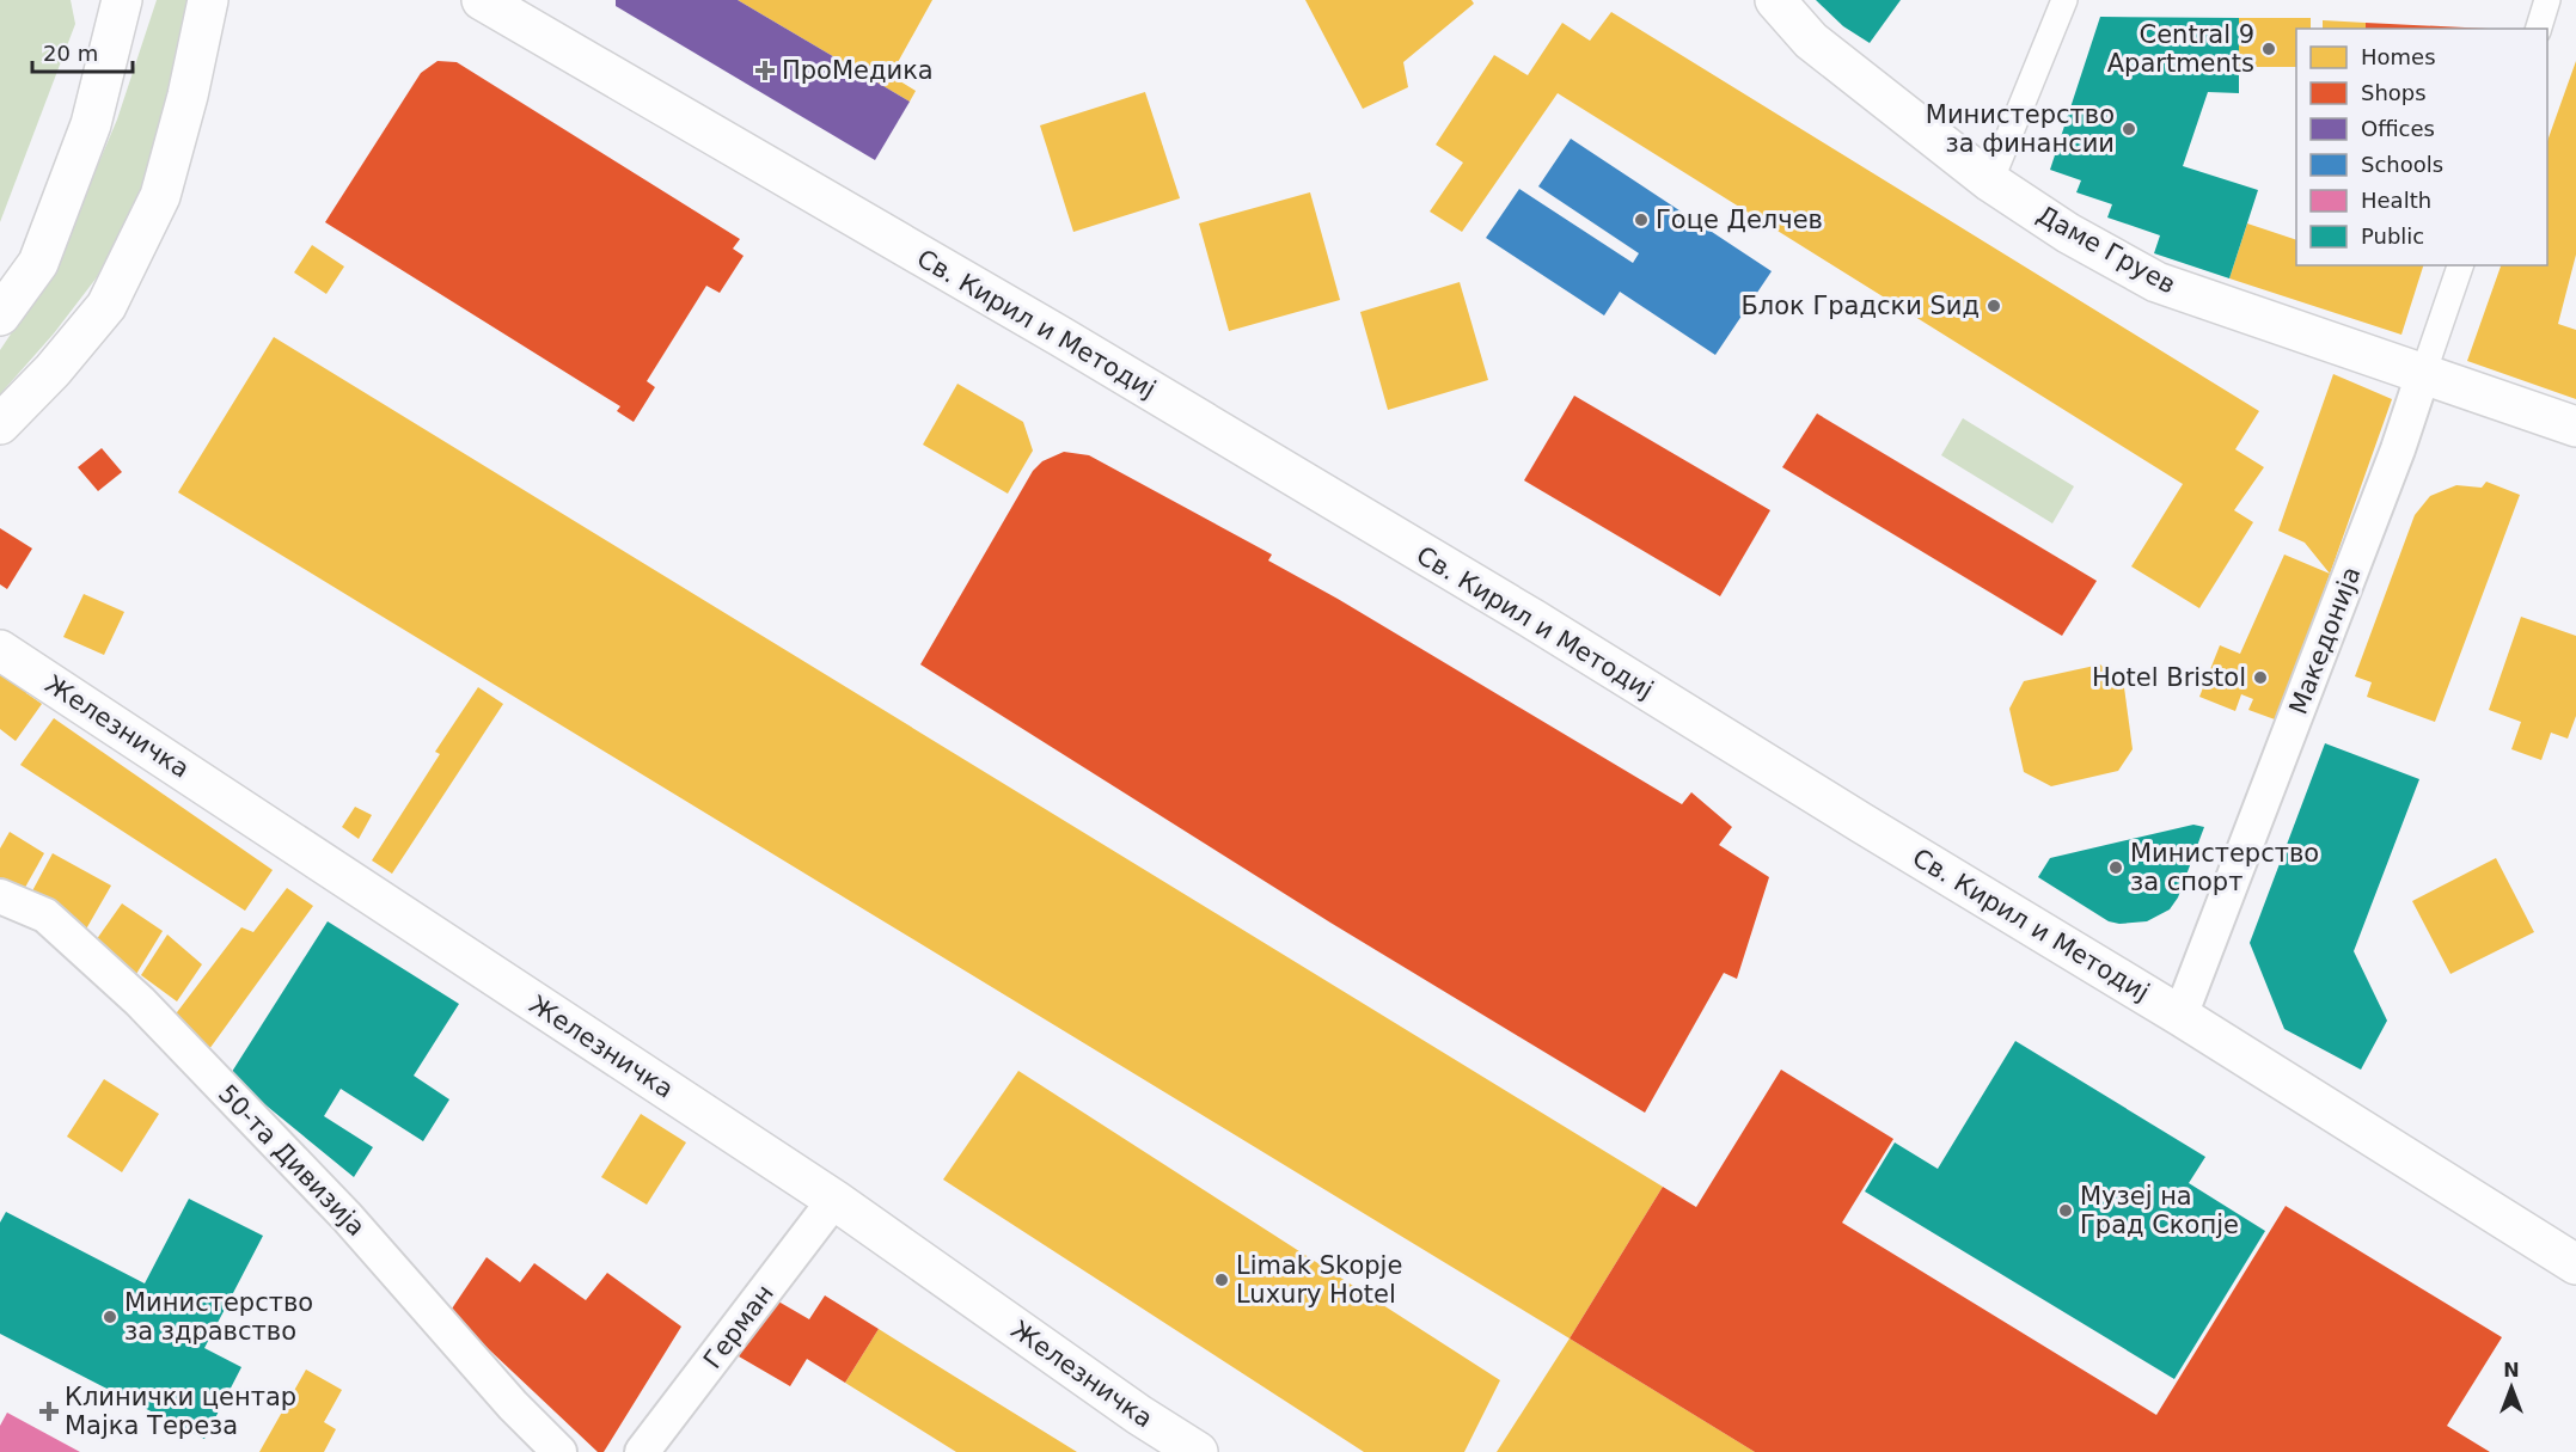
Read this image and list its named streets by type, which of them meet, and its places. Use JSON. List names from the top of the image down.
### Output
{
  "streets": {
    "street": [
      "Даме Груев",
      "Св. Кирил и Методиј",
      "Македонија",
      "Железничка",
      "50-та Дивизија",
      "Герман"
    ]
  },
  "crossings": [
    ["Даме Груев", "Македонија"],
    ["Св. Кирил и Методиј", "Македонија"],
    ["Железничка", "Герман"]
  ],
  "places": {
    "other": [
      "Central 9 Apartments",
      "Министерство за финансии",
      "Гоце Делчев",
      "Блок Градски Sид",
      "Hotel Bristol",
      "Министерство за спорт",
      "Музеј на Град Скопје",
      "Limak Skopje Luxury Hotel",
      "Министерство за здравство"
    ],
    "health": ["ПроМедика", "Клинички центар Мајка Тереза"]
  },
  "legend": [
    "Homes",
    "Shops",
    "Offices",
    "Schools",
    "Health",
    "Public"
  ],
  "scale_bar": "20 m",
  "north": "top"
}
